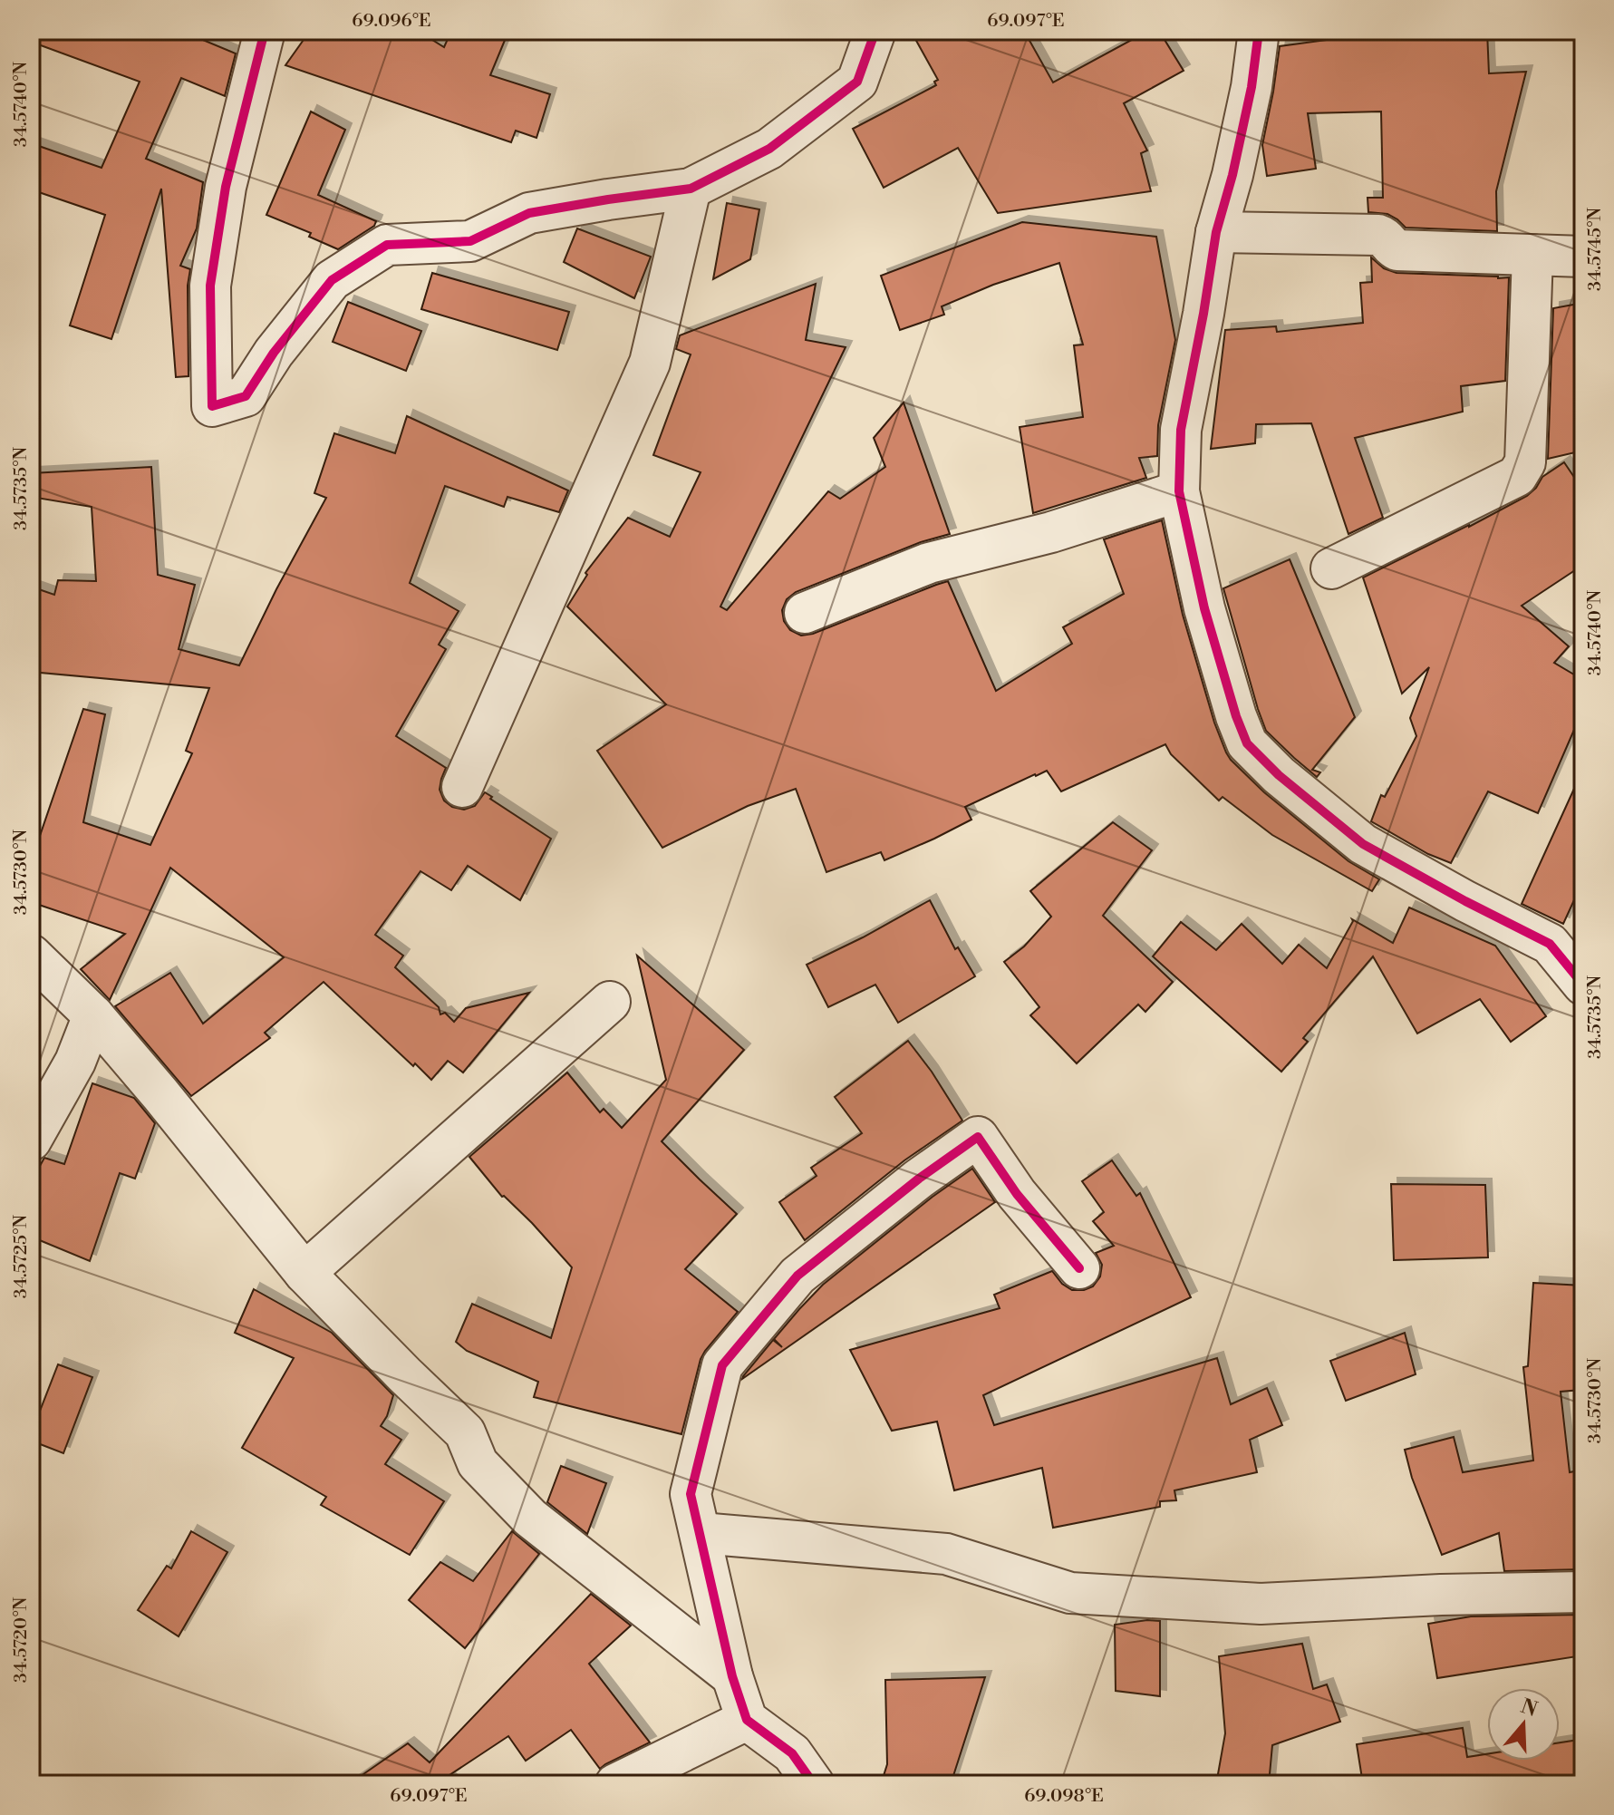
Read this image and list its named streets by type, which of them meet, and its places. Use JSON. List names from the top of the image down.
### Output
{
  "north": "top",
  "coordinates": [
    "69.096°E",
    "69.097°E",
    "34.5740°N",
    "34.5745°N",
    "34.5735°N",
    "34.5730°N",
    "34.5725°N",
    "34.5720°N",
    "69.098°E"
  ]
}
